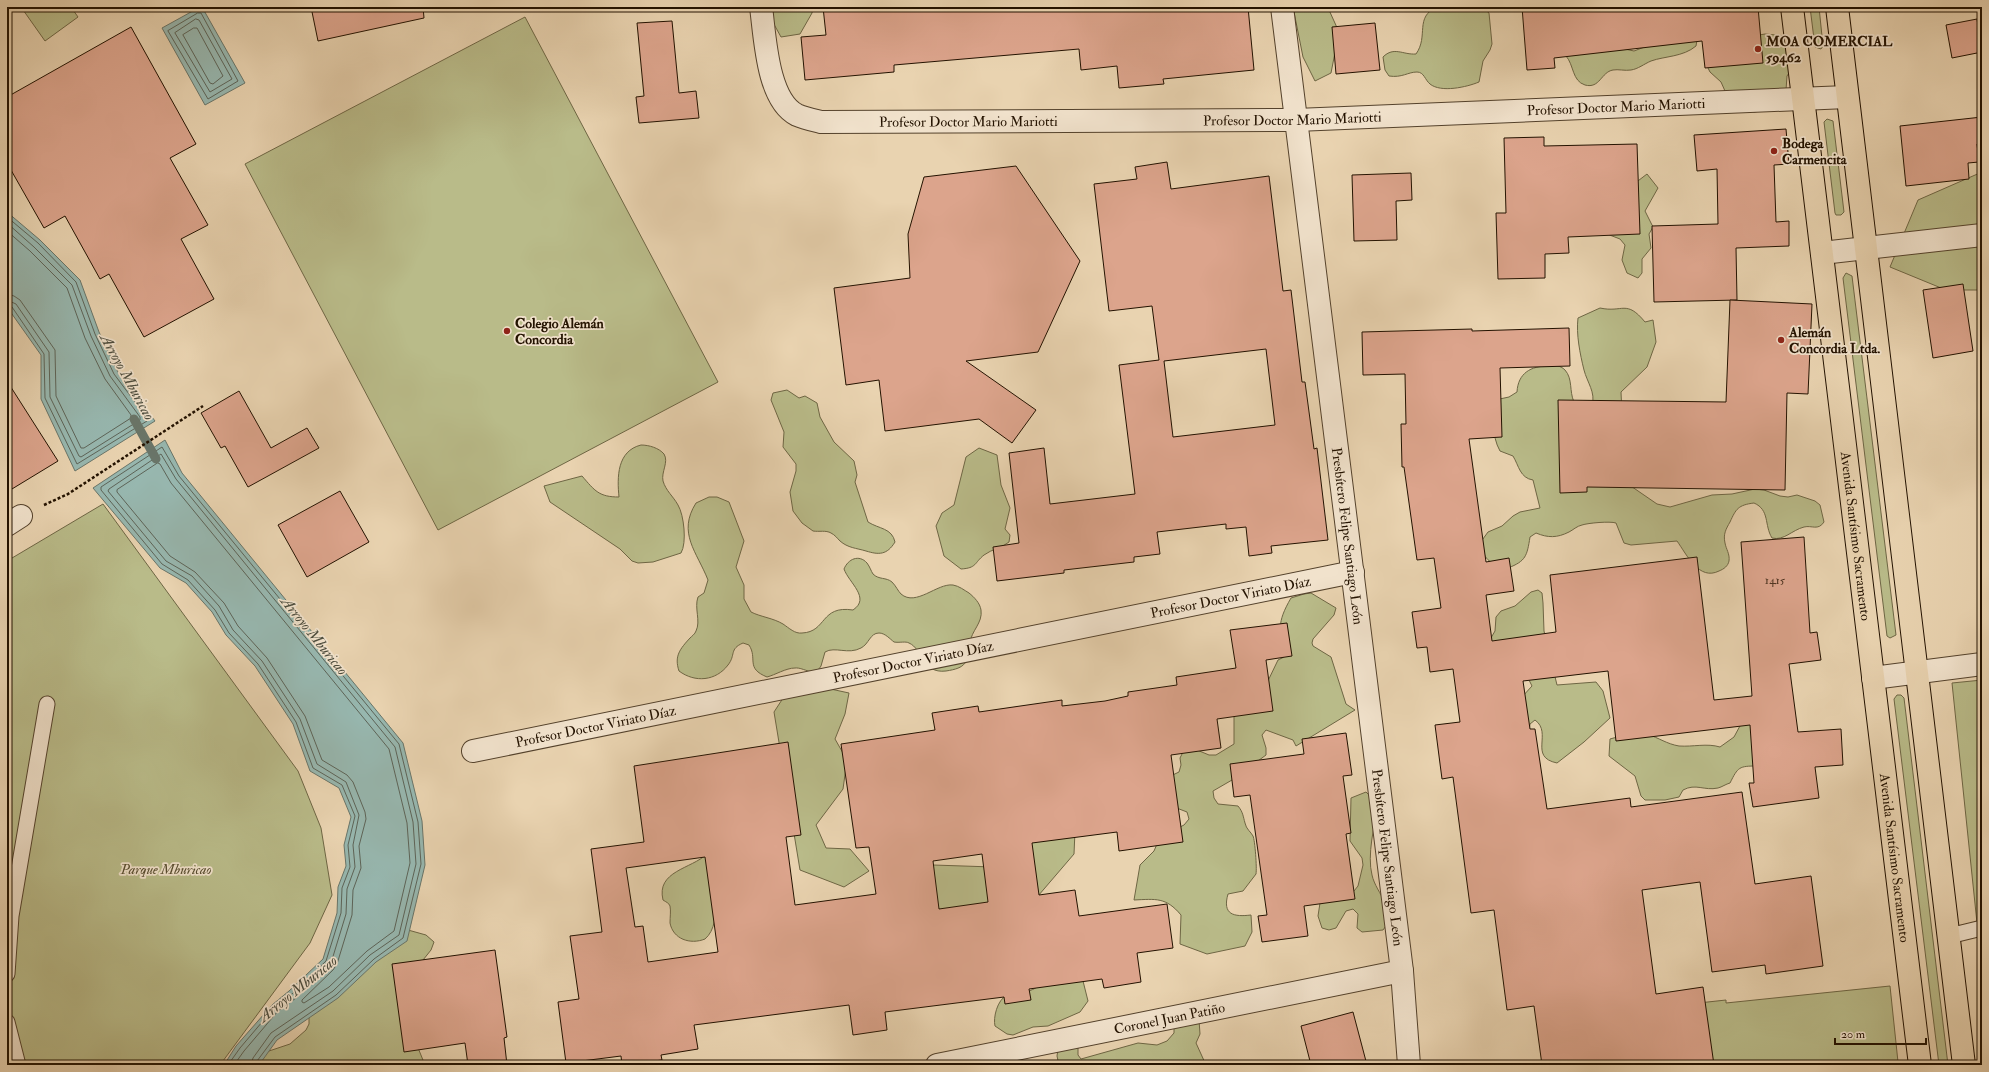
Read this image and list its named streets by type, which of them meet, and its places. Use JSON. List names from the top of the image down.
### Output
{
  "streets": {
    "main road": ["Avenida Santísimo Sacramento"],
    "street": [
      "Profesor Doctor Mario Mariotti",
      "Presbítero Felipe Santiago León",
      "Profesor Doctor Viriato Díaz",
      "Coronel Juan Patiño"
    ]
  },
  "crossings": [
    ["Profesor Doctor Mario Mariotti", "Presbítero Felipe Santiago León"],
    ["Profesor Doctor Mario Mariotti", "Avenida Santísimo Sacramento"],
    ["Presbítero Felipe Santiago León", "Profesor Doctor Viriato Díaz"],
    ["Presbítero Felipe Santiago León", "Coronel Juan Patiño"]
  ],
  "water": ["Arroyo Mburicao"],
  "parks": ["Parque Mburicao"],
  "places": [
    "MOA COMERCIAL 59462",
    "Bodega Carmencita",
    "Colegio Alemán Concordia",
    "Alemán Concordia Ltda."
  ],
  "house_numbers": ["1415"],
  "scale_bar": "20 m"
}
